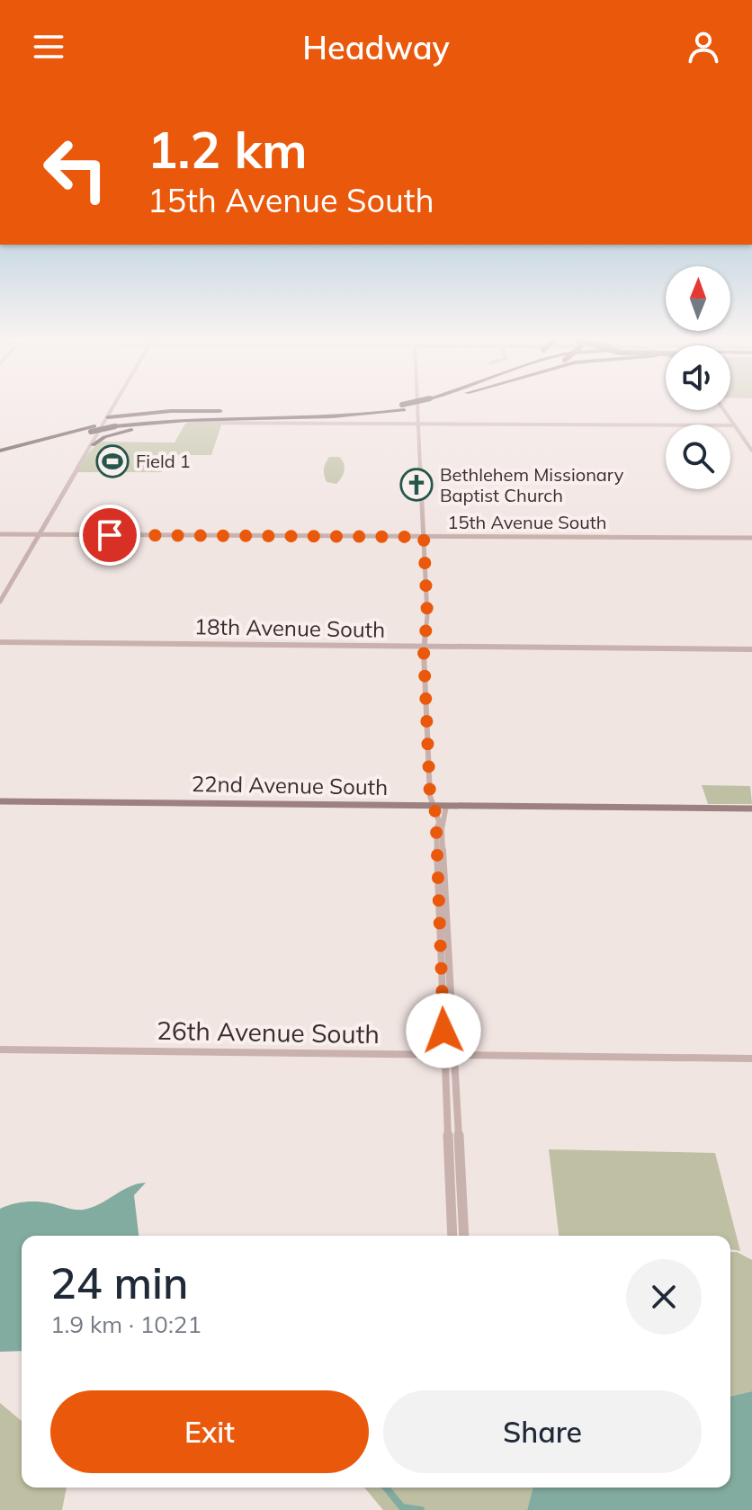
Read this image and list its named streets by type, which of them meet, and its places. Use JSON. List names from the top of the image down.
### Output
{
  "streets": {
    "main road": ["22nd Avenue South"],
    "street": ["15th Avenue South", "18th Avenue South", "26th Avenue South"]
  },
  "places": {
    "sports": ["Field 1"],
    "church": ["Bethlehem Missionary Baptist Church"]
  },
  "north": "top",
  "page": {
    "header": "Headway",
    "turn": ["1.2 km", "15th Avenue South"],
    "heading": ["24 min", "1.9 km · 10:21"],
    "buttons": ["Exit", "Share"]
  }
}
